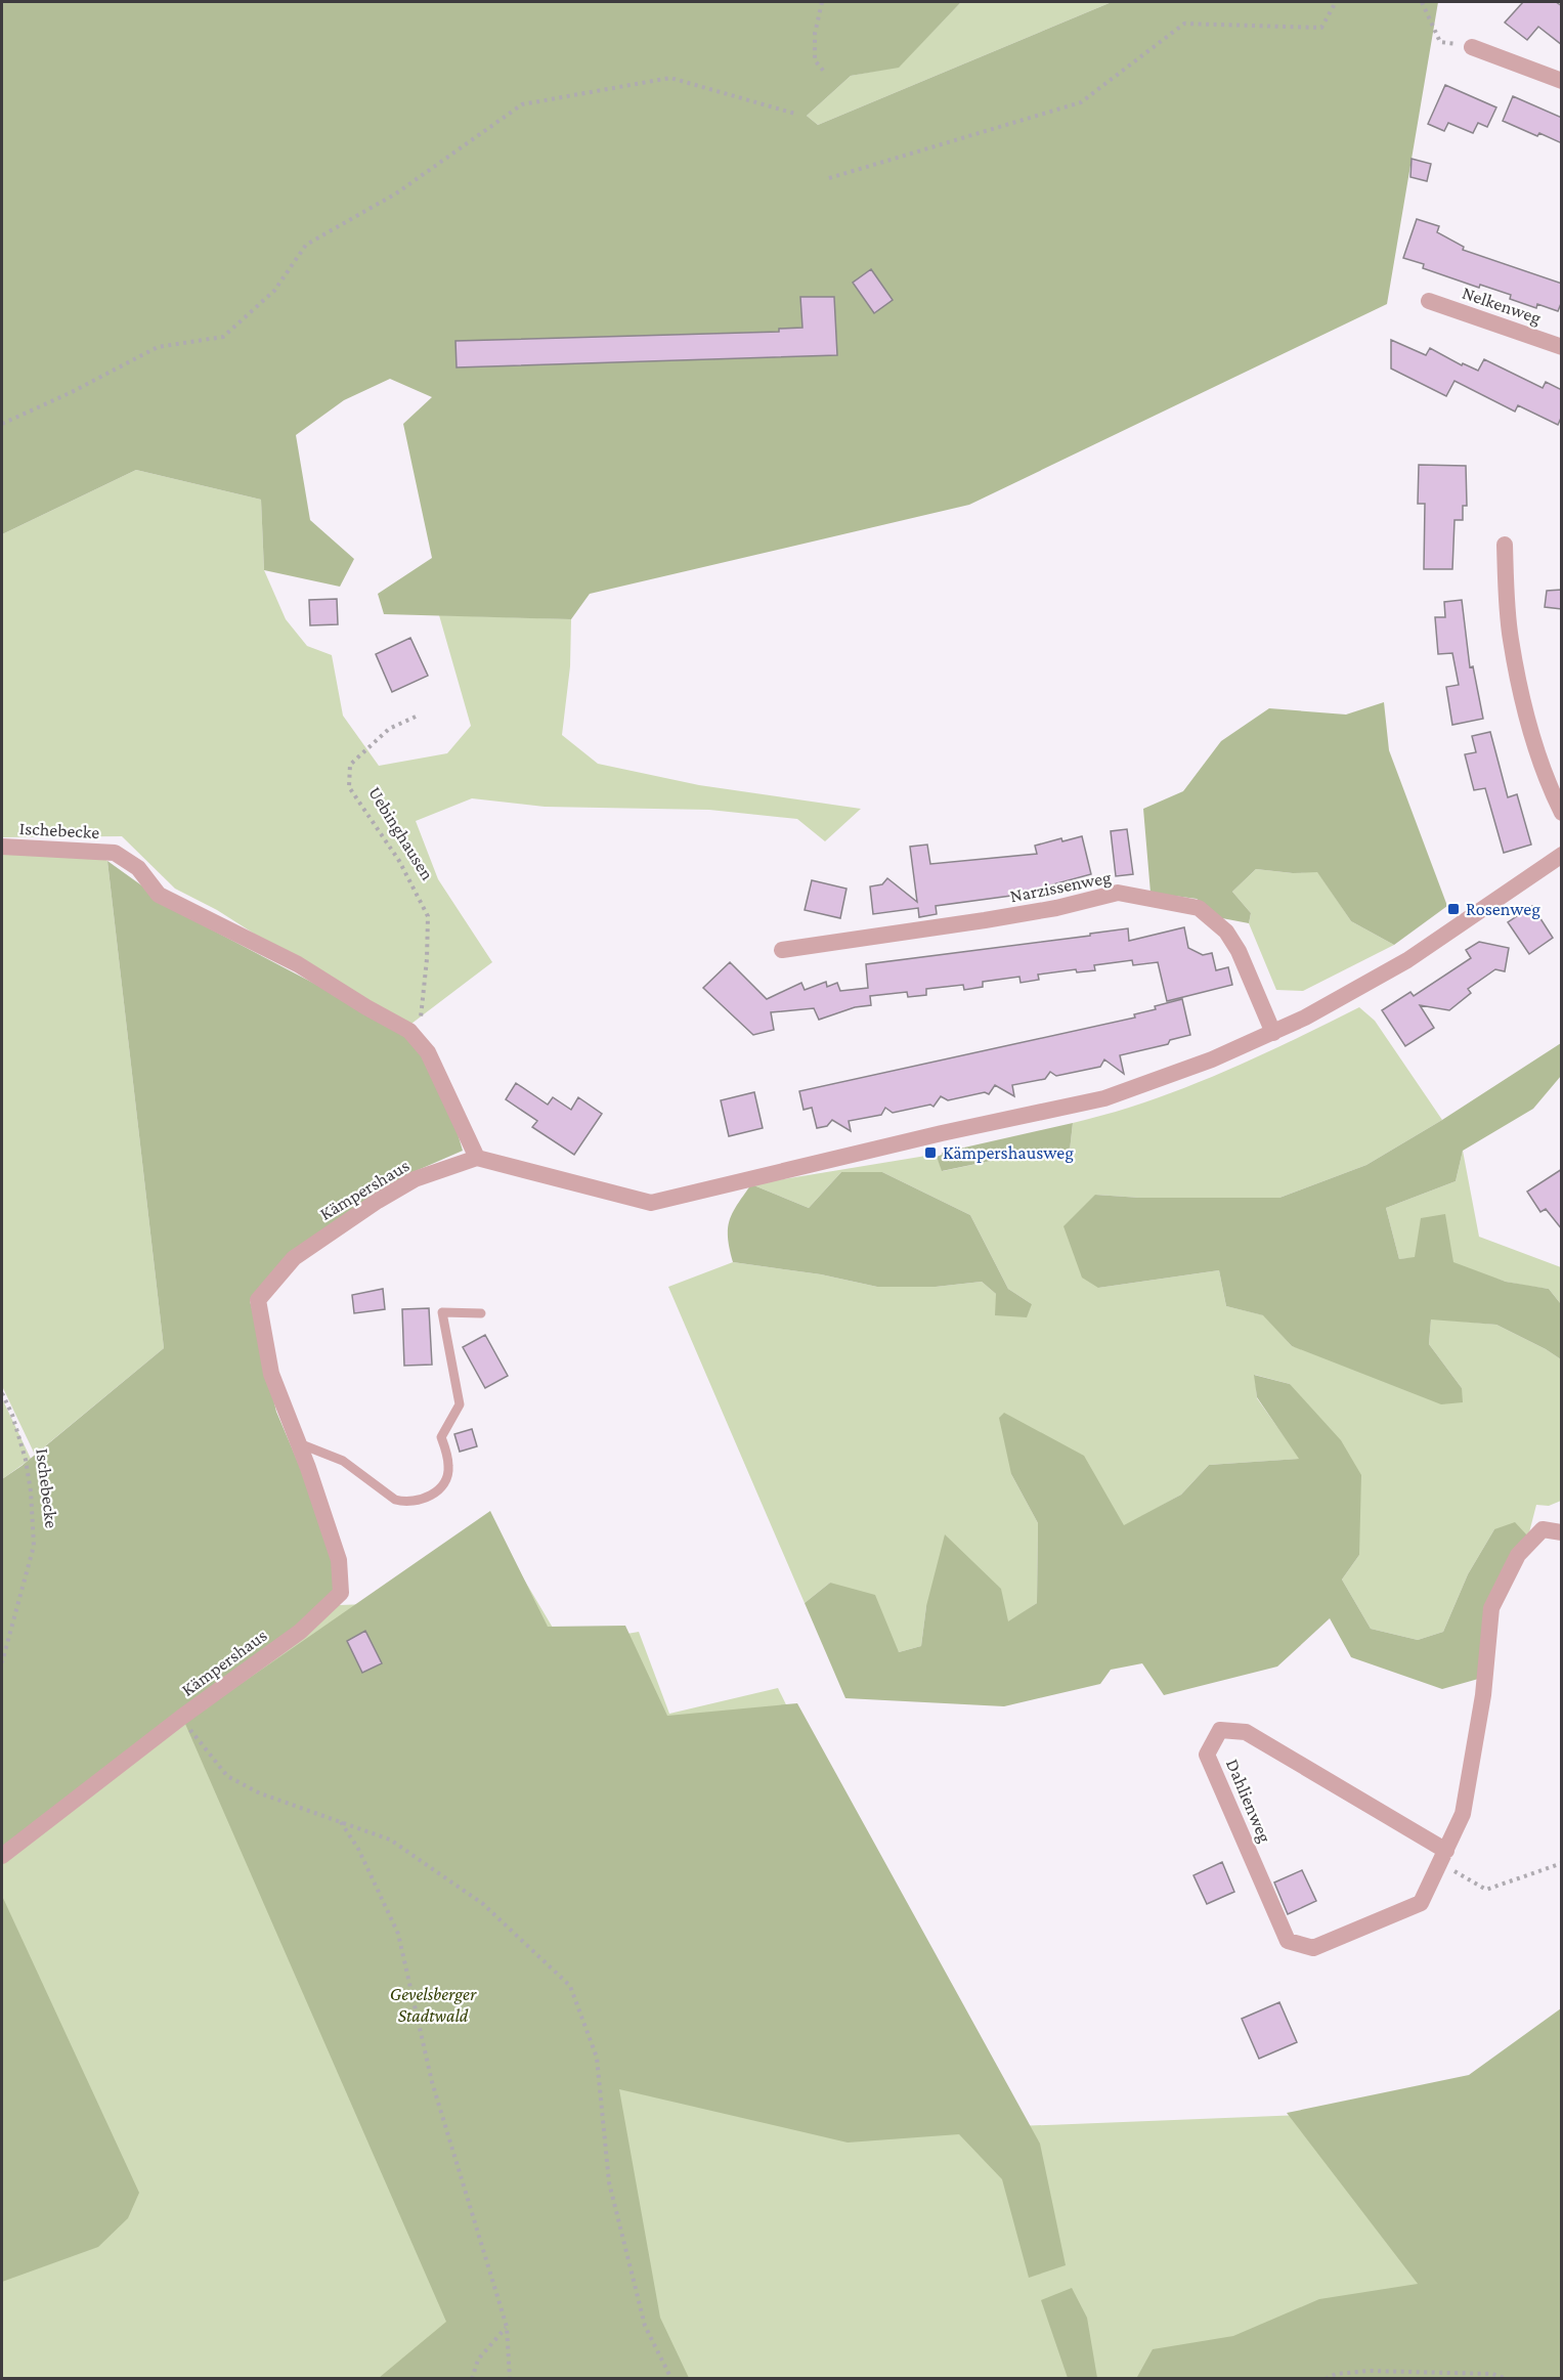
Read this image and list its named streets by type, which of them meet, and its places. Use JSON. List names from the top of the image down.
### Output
{
  "streets": {
    "street": [
      "Nelkenweg",
      "Ischebecke",
      "Narzissenweg",
      "Kämpershaus",
      "Dahlienweg"
    ],
    "path": ["Uebinghausen"]
  },
  "crossings": [
    ["Ischebecke", "Uebinghausen"]
  ],
  "parks": ["Gevelsberger Stadtwald"],
  "places": {
    "transit": ["Rosenweg", "Kämpershausweg"]
  }
}
